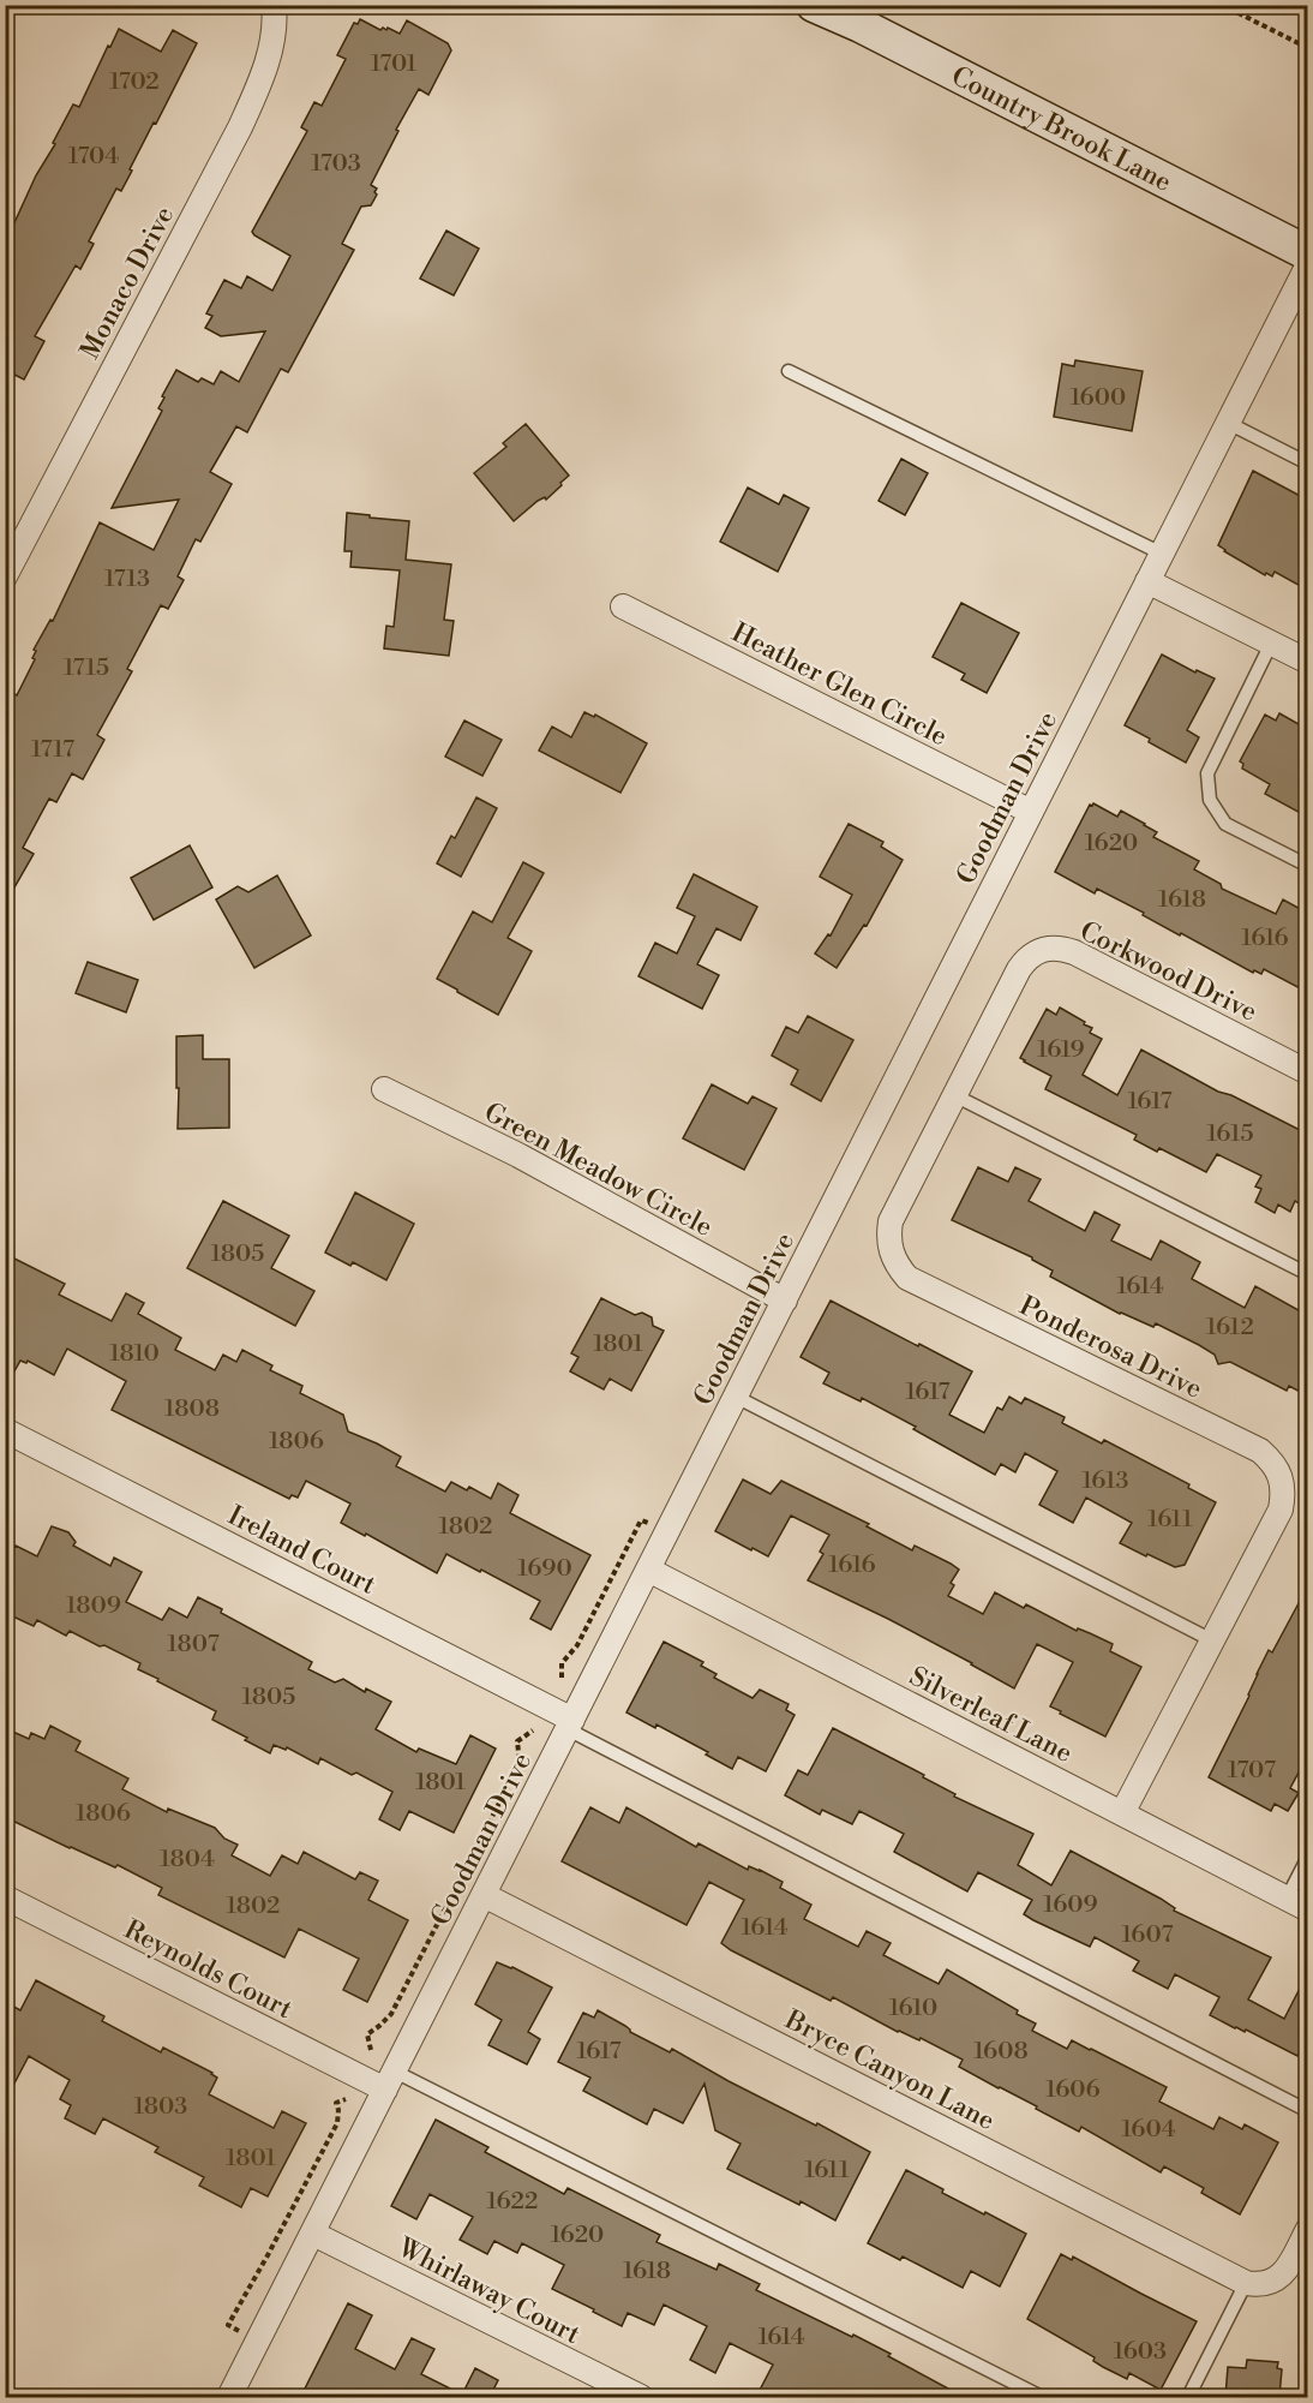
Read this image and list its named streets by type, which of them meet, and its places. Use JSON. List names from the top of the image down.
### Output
{
  "streets": {
    "street": [
      "Country Brook Lane",
      "Monaco Drive",
      "Heather Glen Circle",
      "Goodman Drive",
      "Corkwood Drive",
      "Green Meadow Circle",
      "Ponderosa Drive",
      "Ireland Court",
      "Silverleaf Lane",
      "Reynolds Court",
      "Bryce Canyon Lane",
      "Whirlaway Court"
    ]
  },
  "crossings": [
    ["Heather Glen Circle", "Goodman Drive"],
    ["Goodman Drive", "Green Meadow Circle"],
    ["Goodman Drive", "Ireland Court"],
    ["Goodman Drive", "Silverleaf Lane"],
    ["Goodman Drive", "Reynolds Court"],
    ["Goodman Drive", "Bryce Canyon Lane"],
    ["Goodman Drive", "Whirlaway Court"],
    ["Corkwood Drive", "Ponderosa Drive"],
    ["Ponderosa Drive", "Silverleaf Lane"]
  ],
  "house_numbers": [
    "1701",
    "1702",
    "1704",
    "1703",
    "1600",
    "1713",
    "1715",
    "1717",
    "1620",
    "1618",
    "1616",
    "1619",
    "1617",
    "1615",
    "1805",
    "1614",
    "1612",
    "1801",
    "1810",
    "1617",
    "1808",
    "1806",
    "1613",
    "1611",
    "1802",
    "1616",
    "1690",
    "1809",
    "1807",
    "1805",
    "1707",
    "1801",
    "1806",
    "1804",
    "1609",
    "1802",
    "1614",
    "1607",
    "1610",
    "1617",
    "1608",
    "1606",
    "1803",
    "1604",
    "1801",
    "1611",
    "1622",
    "1620",
    "1618",
    "1614",
    "1603"
  ]
}
